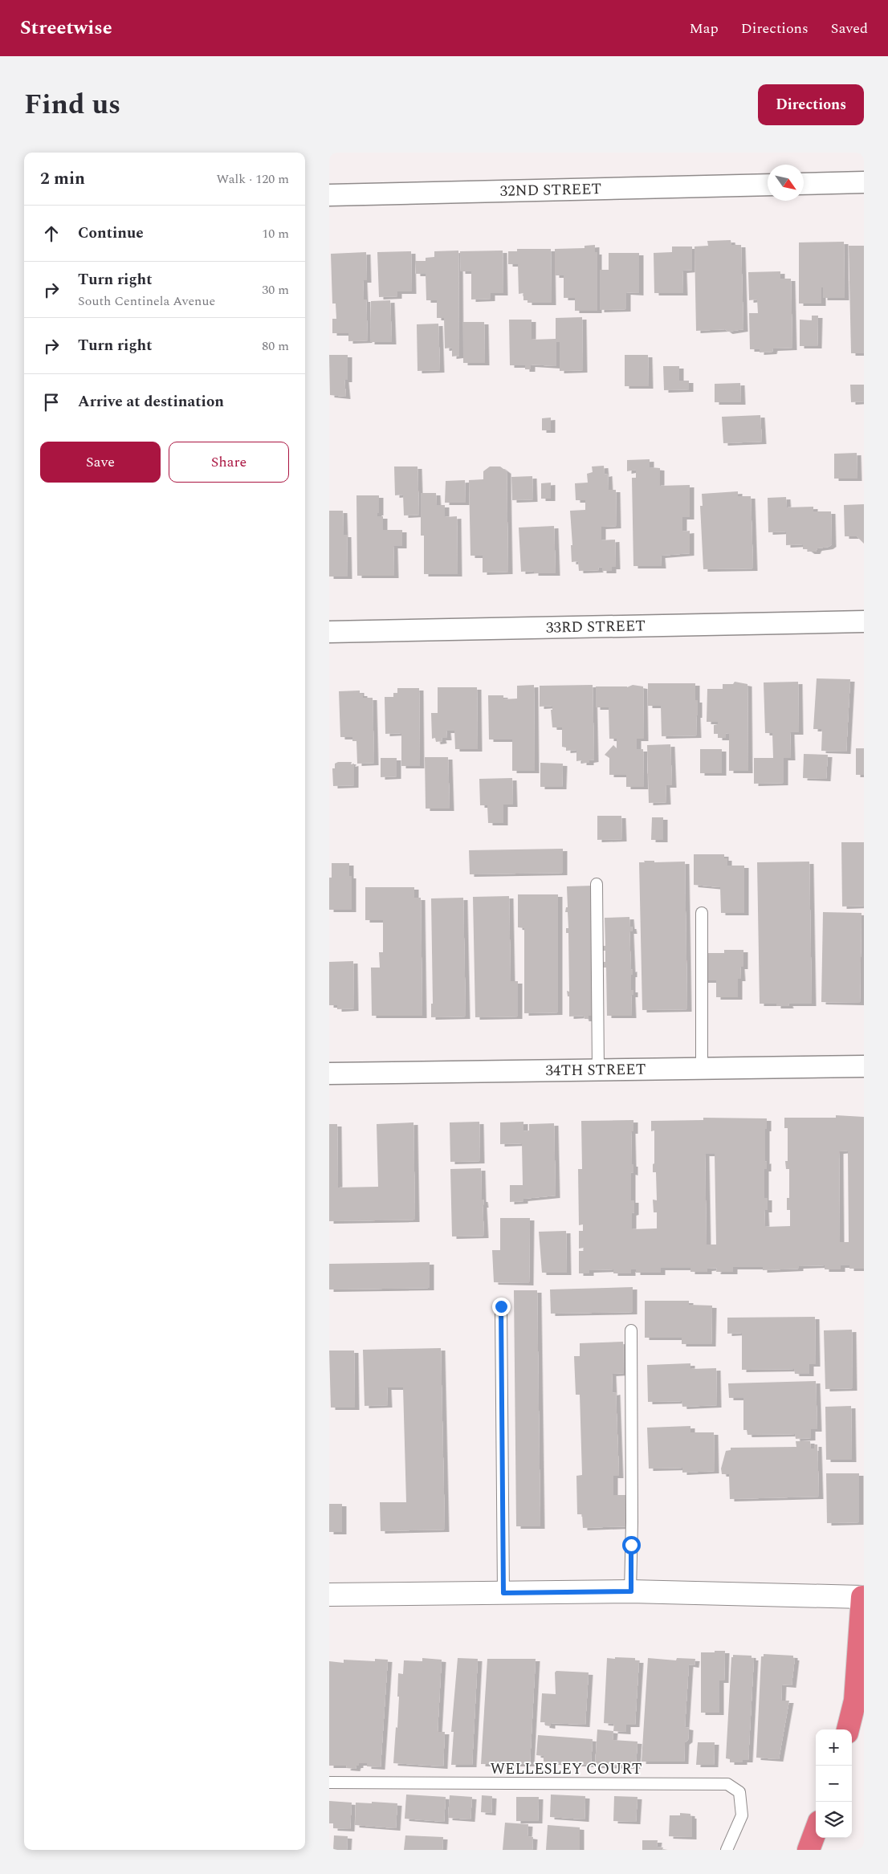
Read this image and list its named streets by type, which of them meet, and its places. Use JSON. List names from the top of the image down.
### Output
{
  "streets": {
    "street": ["32ND STREET", "33RD STREET", "34TH STREET"],
    "lane": ["WELLESLEY COURT"]
  },
  "north": "bottom right",
  "page": {
    "header": "Streetwise",
    "nav": ["Map", "Directions", "Saved"],
    "title": "Find us",
    "buttons": [
      "Directions",
      ["Save", "Share"]
    ],
    "heading": ["2 min", "Walk · 120 m"],
    "list": [
      ["Continue", "10 m"],
      ["Turn right", "South Centinela Avenue", "30 m"],
      ["Turn right", "80 m"],
      "Arrive at destination"
    ],
    "map_buttons": ["+", "−"]
  }
}
